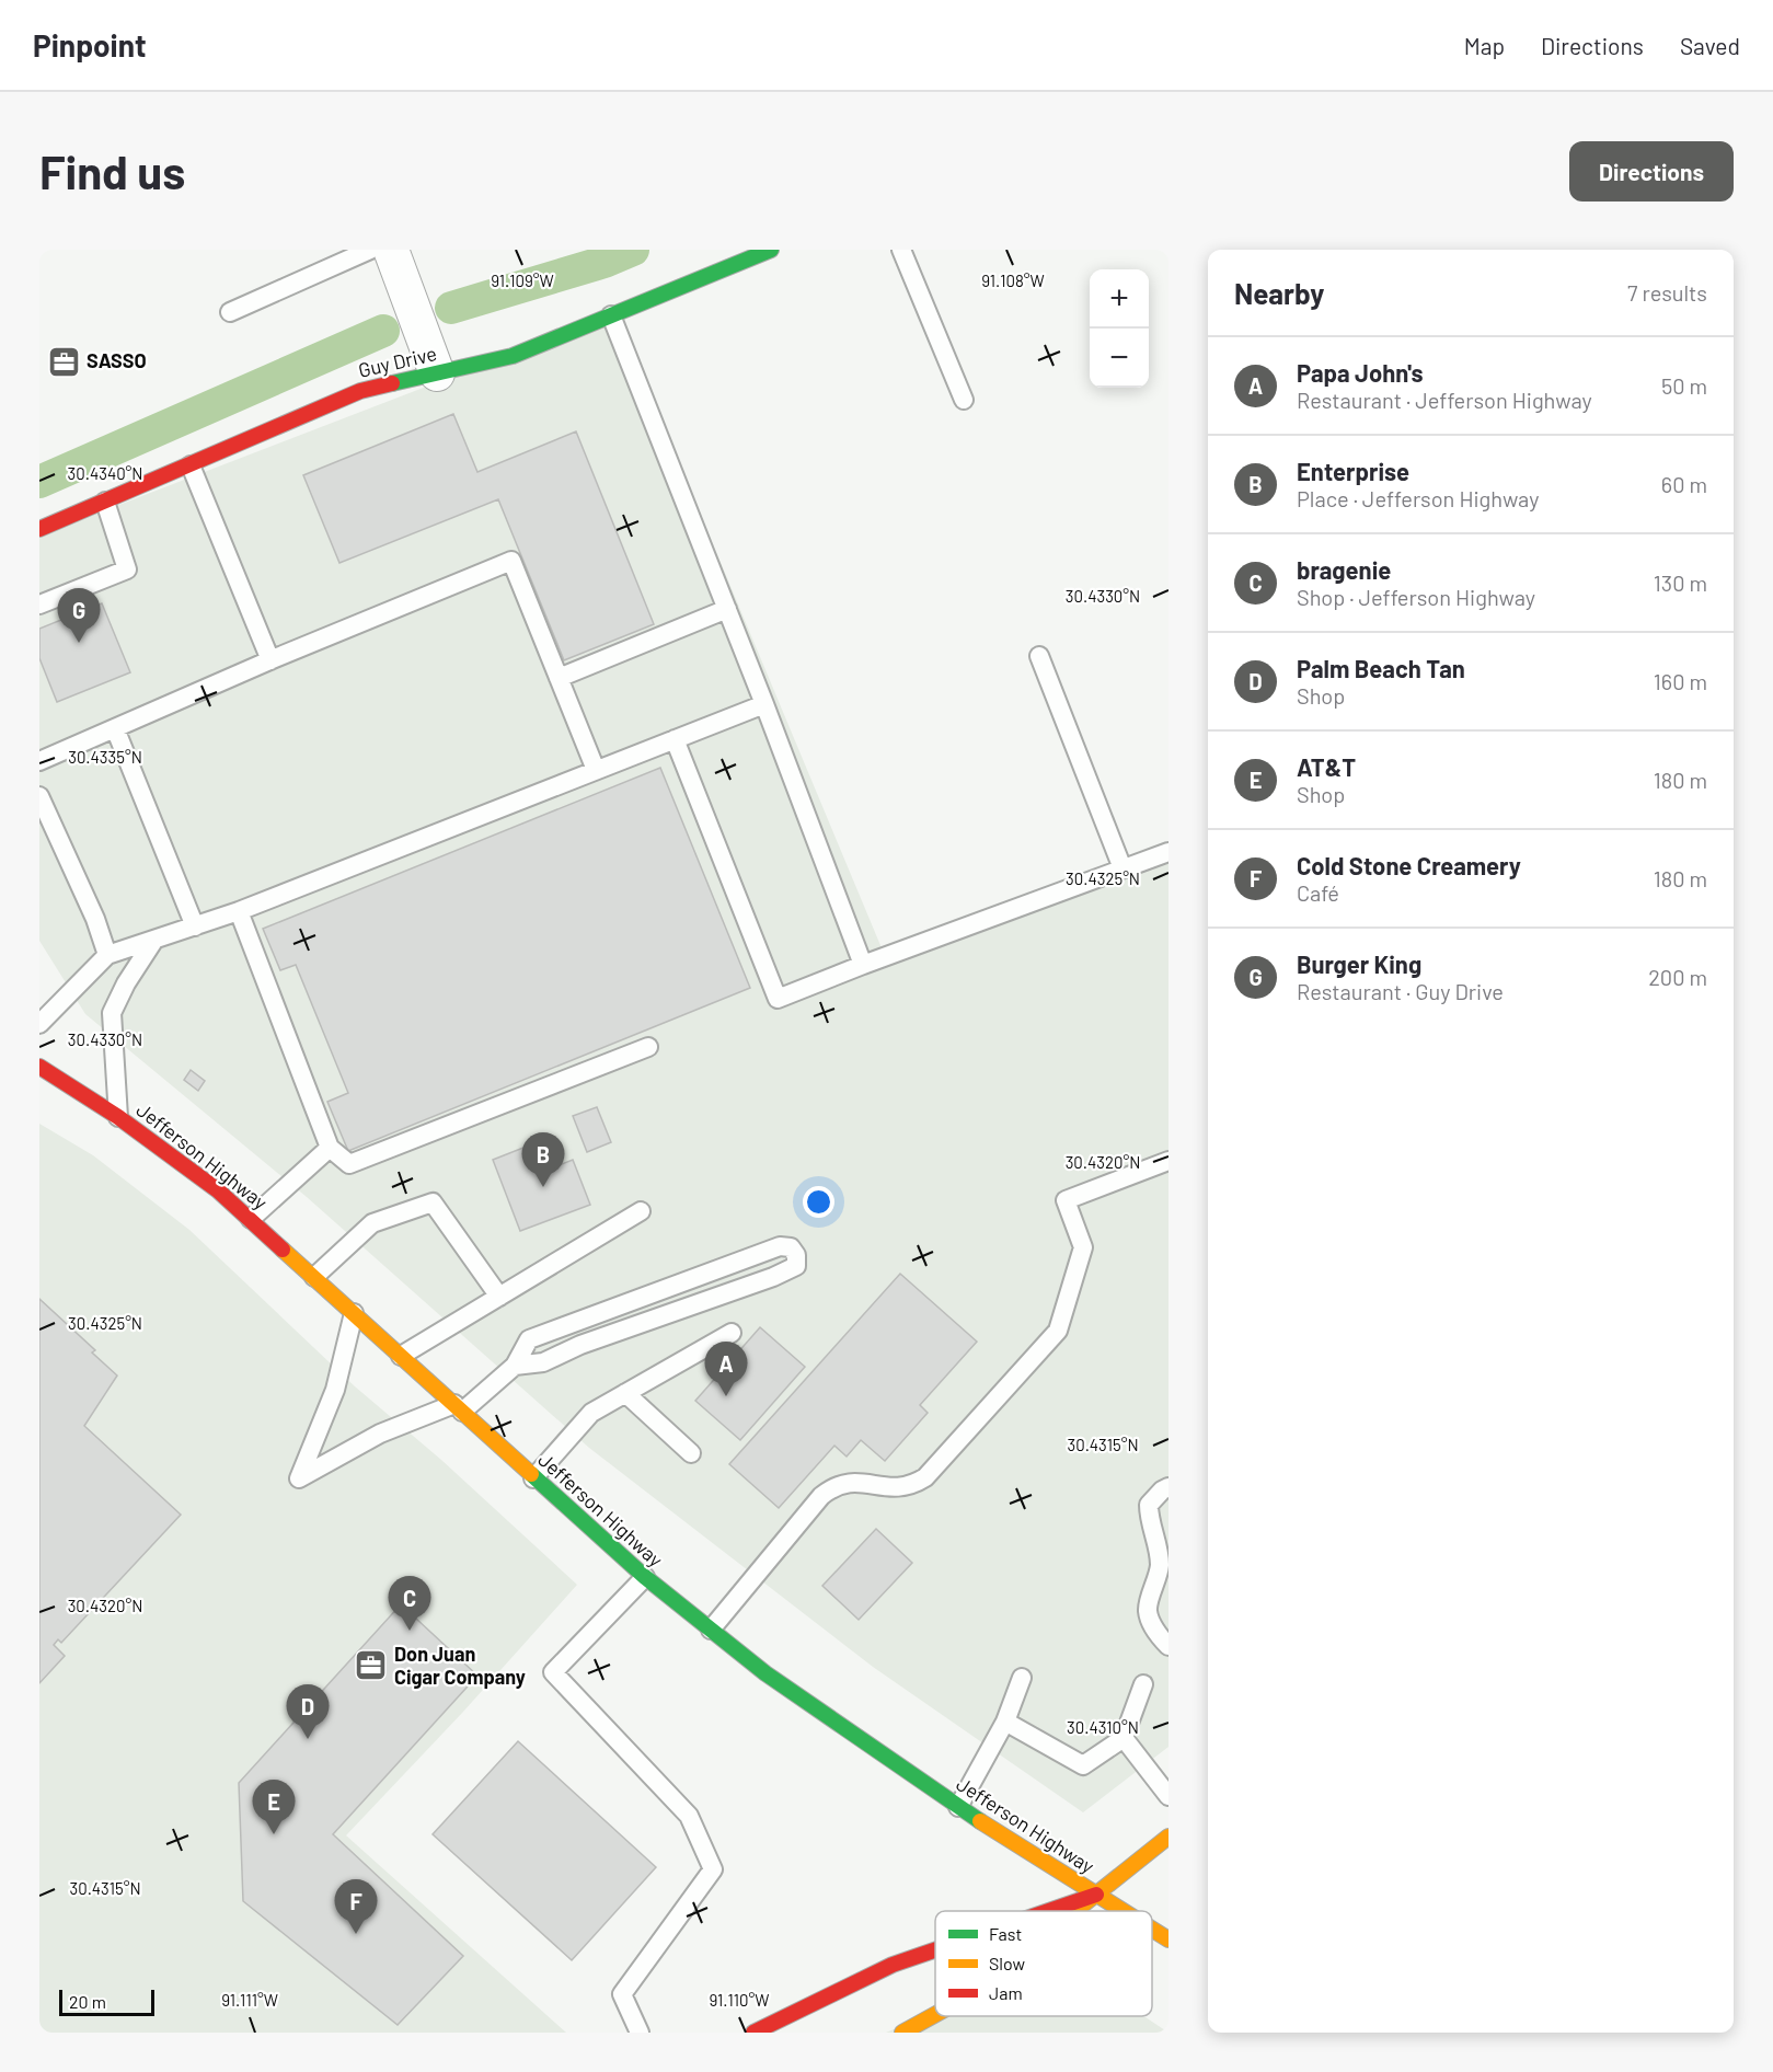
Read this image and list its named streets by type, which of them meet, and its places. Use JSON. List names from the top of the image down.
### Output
{
  "streets": {
    "main road": ["Guy Drive", "Jefferson Highway"]
  },
  "places": {
    "office": ["SASSO", "Don Juan Cigar Company"]
  },
  "legend": ["Fast", "Slow", "Jam"],
  "scale_bar": "20 m",
  "page": {
    "header": "Pinpoint",
    "nav": ["Map", "Directions", "Saved"],
    "buttons": "Directions",
    "title": "Find us",
    "heading": ["Nearby", "7 results"],
    "map_buttons": ["+", "−"],
    "list": [
      {
        "mark": "A",
        "name": "Papa John's",
        "note": "Restaurant · Jefferson Highway",
        "value": "50 m"
      },
      {
        "mark": "B",
        "name": "Enterprise",
        "note": "Place · Jefferson Highway",
        "value": "60 m"
      },
      {
        "mark": "C",
        "name": "bragenie",
        "note": "Shop · Jefferson Highway",
        "value": "130 m"
      },
      {
        "mark": "D",
        "name": "Palm Beach Tan",
        "note": "Shop",
        "value": "160 m"
      },
      {
        "mark": "E",
        "name": "AT&T",
        "note": "Shop",
        "value": "180 m"
      },
      {
        "mark": "F",
        "name": "Cold Stone Creamery",
        "note": "Café",
        "value": "180 m"
      },
      {
        "mark": "G",
        "name": "Burger King",
        "note": "Restaurant · Guy Drive",
        "value": "200 m"
      }
    ],
    "pins": [
      "G",
      "B",
      "A",
      "C",
      "D",
      "E",
      "F"
    ],
    "scale": "20 m"
  },
  "coordinates": [
    "91.109°W",
    "91.108°W",
    "30.4340°N",
    "30.4330°N",
    "30.4335°N",
    "30.4325°N",
    "30.4320°N",
    "30.4315°N",
    "30.4310°N",
    "91.111°W",
    "91.110°W"
  ]
}
